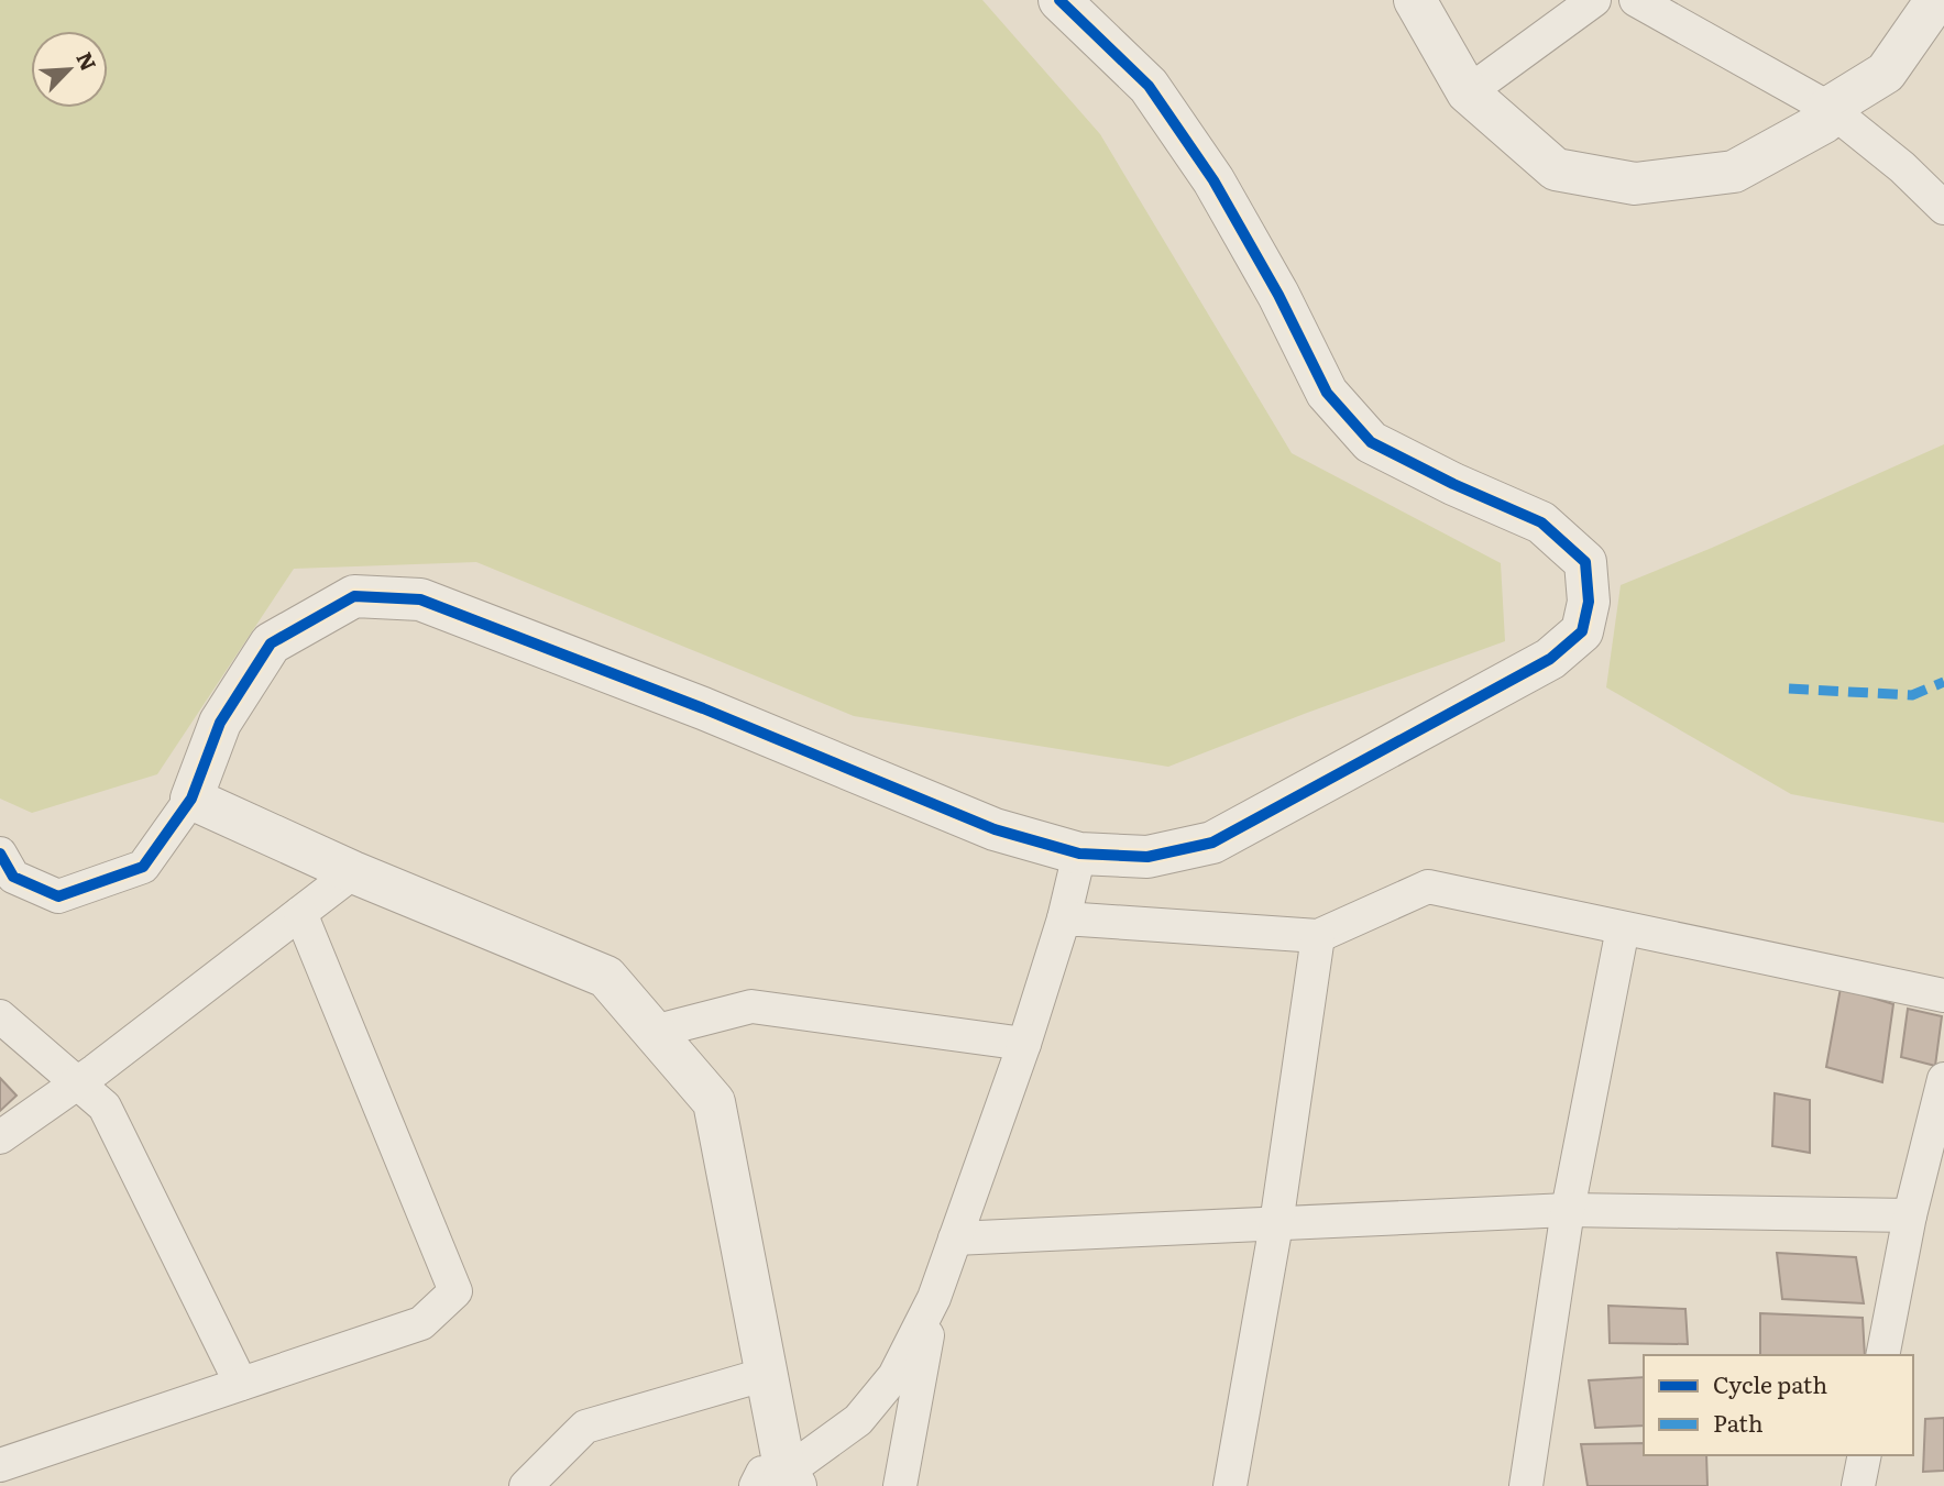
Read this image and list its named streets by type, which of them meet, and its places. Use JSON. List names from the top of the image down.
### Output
{
  "legend": ["Cycle path", "Path"],
  "north": "top right"
}
